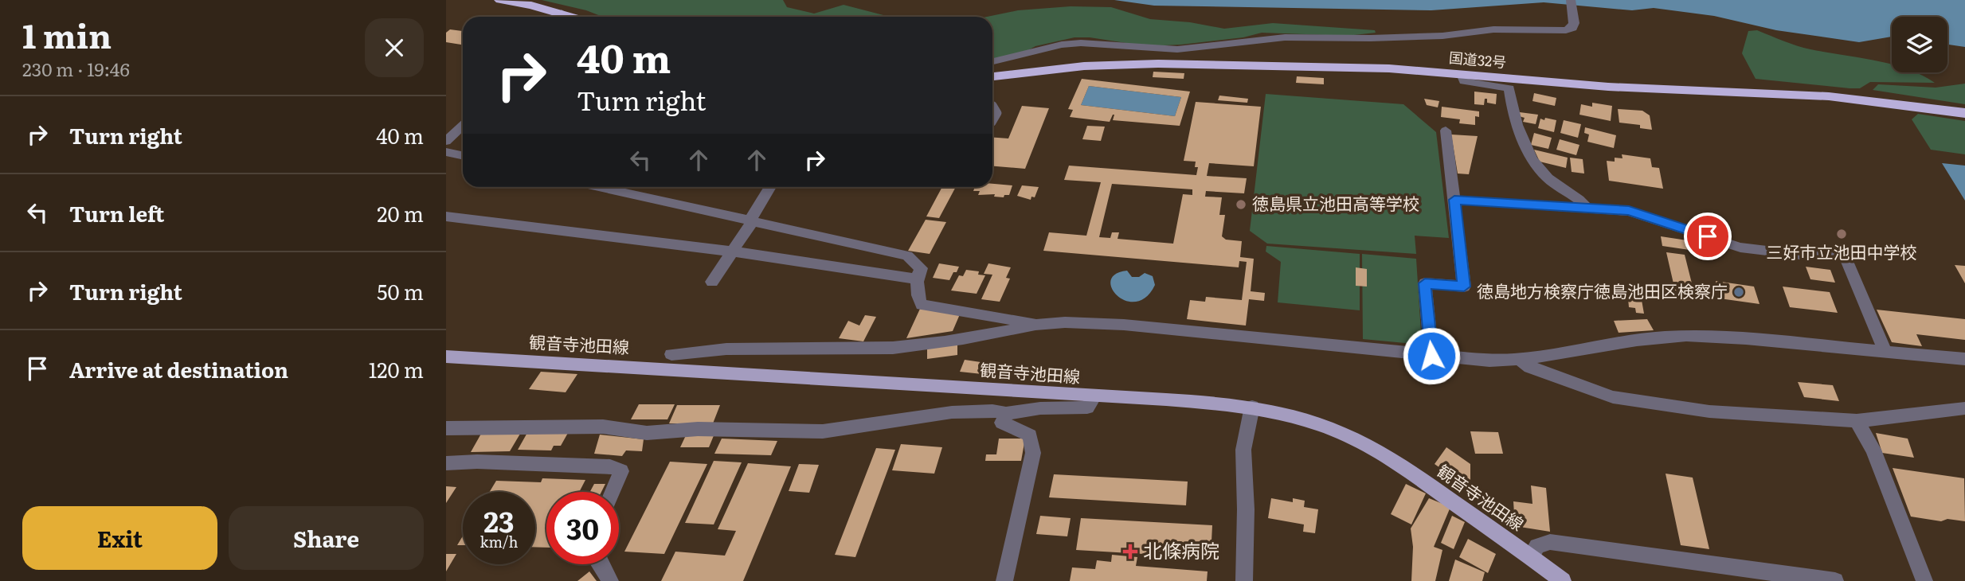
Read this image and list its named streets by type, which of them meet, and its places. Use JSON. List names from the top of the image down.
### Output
{
  "streets": {
    "highway": ["国道32号"],
    "main road": ["観音寺池田線"]
  },
  "places": {
    "other": ["徳島県立池田高等学校", "三好市立池田中学校", "徳島地方検察庁徳島池田区検察庁"],
    "health": ["北條病院"]
  },
  "page": {
    "heading": ["1 min", "230 m · 19:46"],
    "turn": ["40 m", "Turn right"],
    "list": [
      {
        "name": "Turn right",
        "value": "40 m"
      },
      {
        "name": "Turn left",
        "value": "20 m"
      },
      {
        "name": "Turn right",
        "value": "50 m"
      },
      {
        "name": "Arrive at destination",
        "value": "120 m"
      }
    ],
    "speed": "23 km/h",
    "limit": "30",
    "buttons": ["Exit", "Share"]
  }
}
